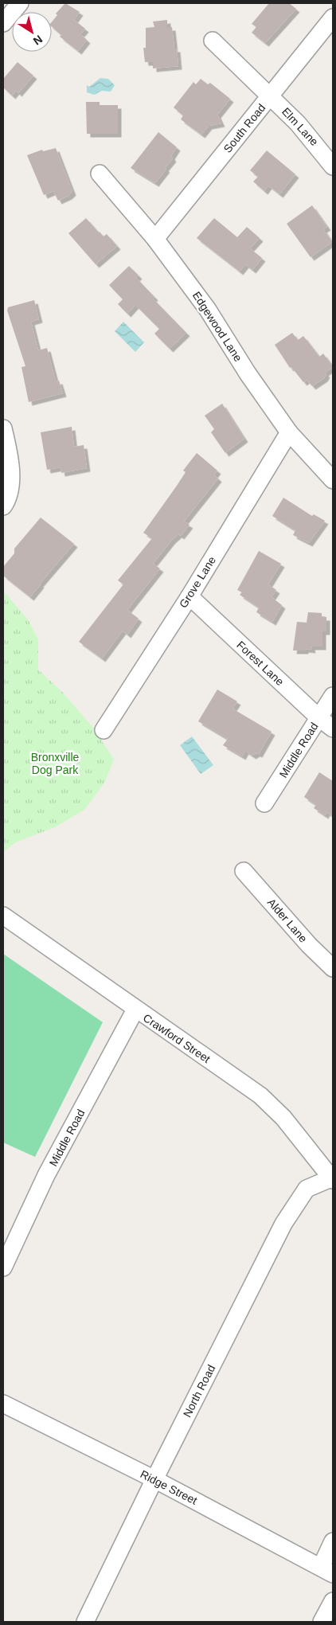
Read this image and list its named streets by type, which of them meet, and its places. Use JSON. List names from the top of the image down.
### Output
{
  "streets": {
    "street": [
      "Elm Lane",
      "South Road",
      "Edgewood Lane",
      "Grove Lane",
      "Forest Lane",
      "Middle Road",
      "Alder Lane",
      "Crawford Street",
      "North Road",
      "Ridge Street"
    ]
  },
  "crossings": [
    ["Elm Lane", "South Road"],
    ["South Road", "Edgewood Lane"],
    ["Edgewood Lane", "Grove Lane"],
    ["Grove Lane", "Forest Lane"],
    ["Forest Lane", "Middle Road"],
    ["Middle Road", "Crawford Street"],
    ["Crawford Street", "North Road"],
    ["North Road", "Ridge Street"]
  ],
  "parks": ["Bronxville Dog Park"],
  "north": "bottom right"
}
